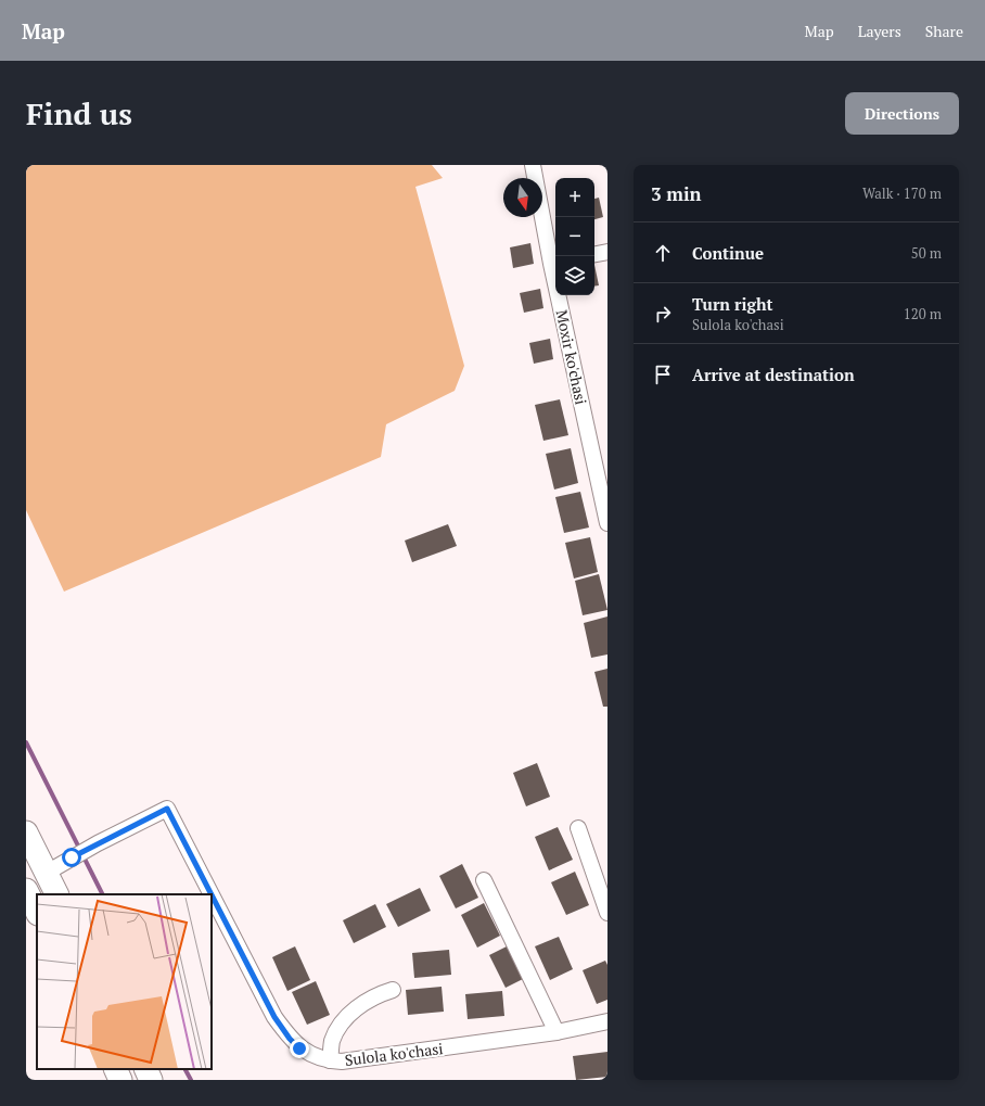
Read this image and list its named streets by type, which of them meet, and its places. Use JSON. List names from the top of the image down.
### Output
{
  "streets": {
    "street": ["Moxir ko'chasi", "Sulola ko'chasi"]
  },
  "north": "bottom",
  "page": {
    "header": "Map",
    "nav": ["Map", "Layers", "Share"],
    "buttons": "Directions",
    "title": "Find us",
    "heading": ["3 min", "Walk · 170 m"],
    "map_buttons": ["+", "−"],
    "list": [
      ["Continue", "50 m"],
      ["Turn right", "Sulola ko'chasi", "120 m"],
      "Arrive at destination"
    ]
  }
}
